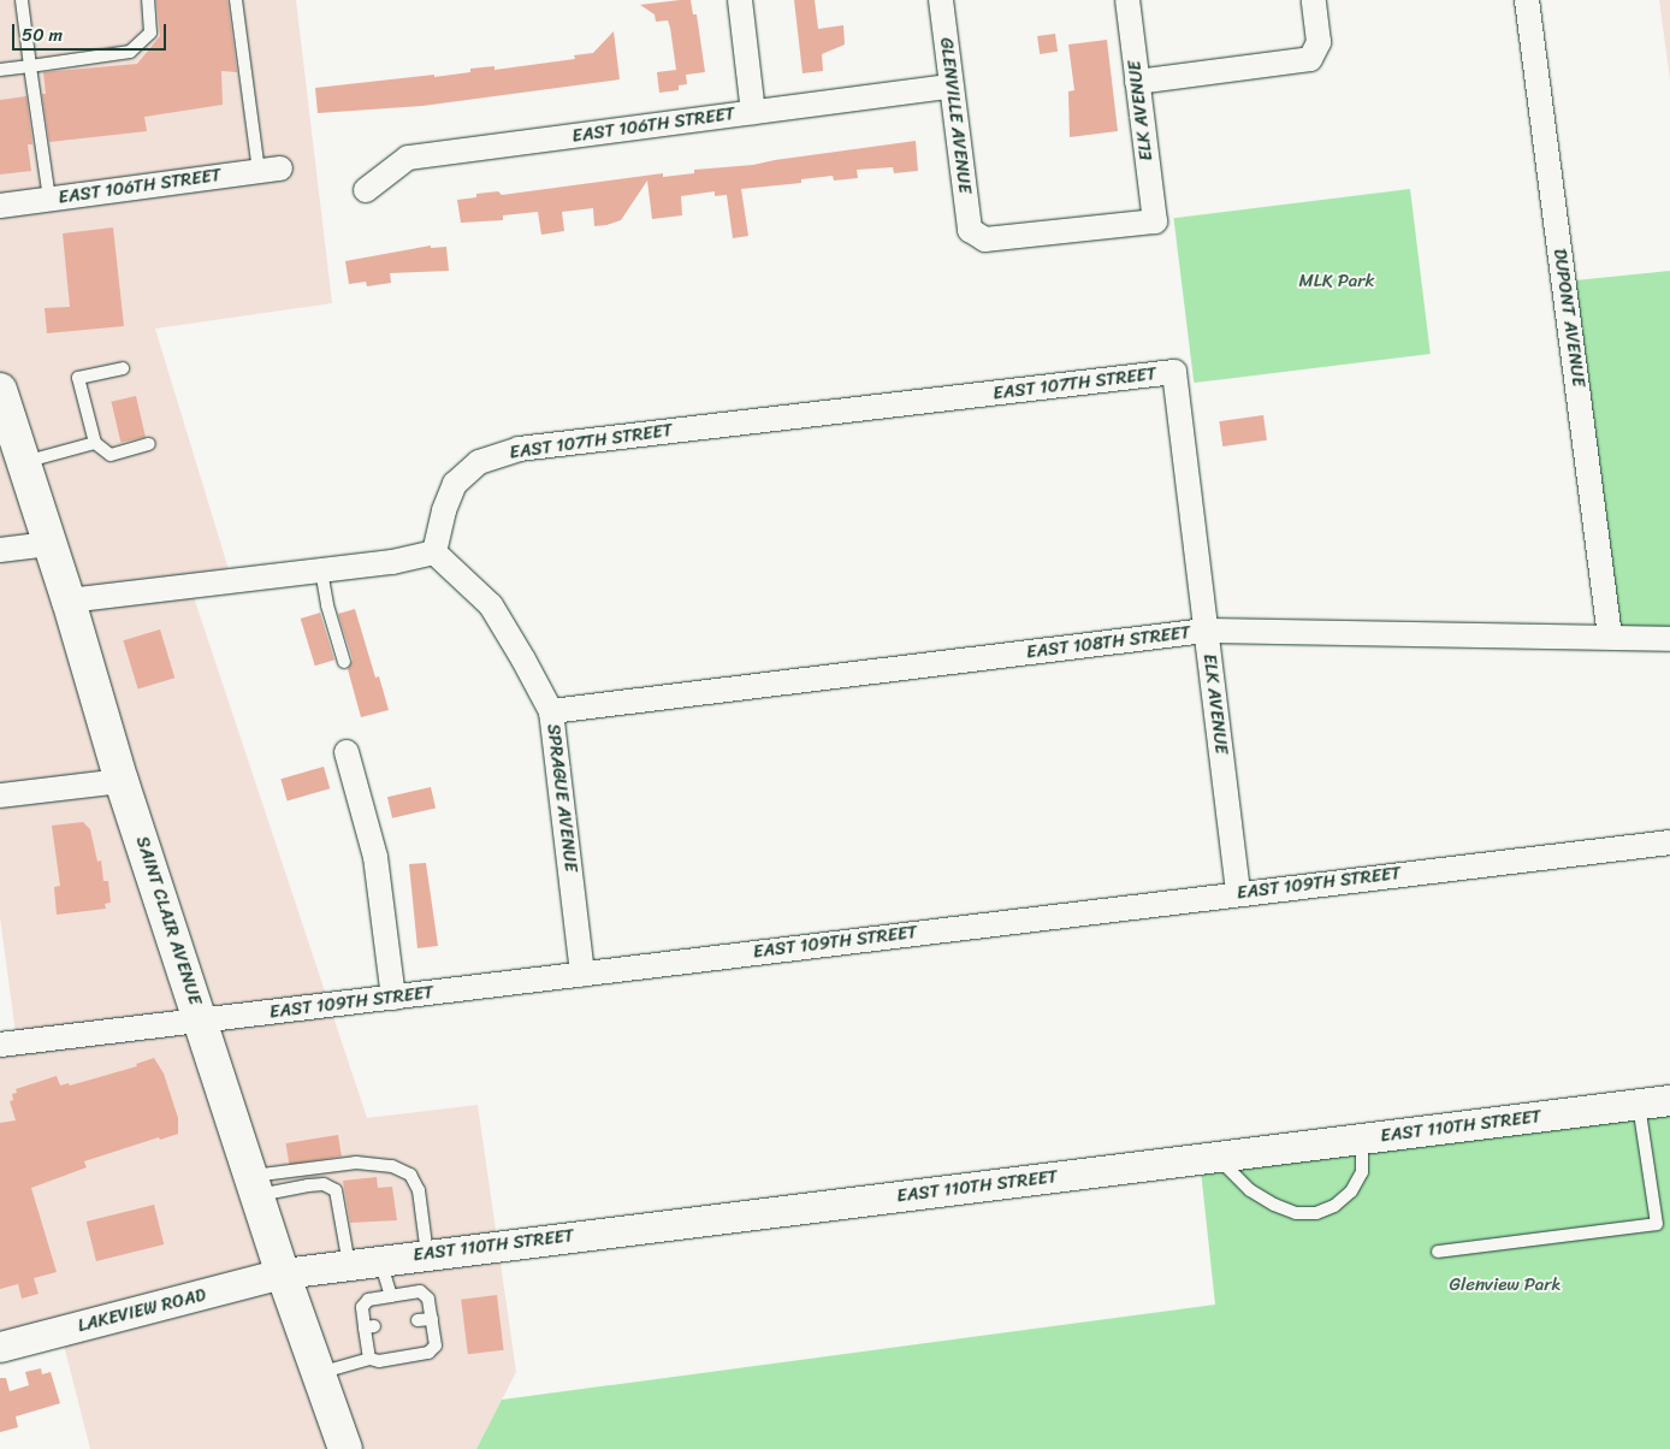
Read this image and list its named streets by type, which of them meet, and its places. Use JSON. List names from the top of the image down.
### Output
{
  "streets": {
    "main road": ["SAINT CLAIR AVENUE"],
    "street": [
      "ELK AVENUE",
      "GLENVILLE AVENUE",
      "EAST 106TH STREET",
      "DUPONT AVENUE",
      "EAST 107TH STREET",
      "EAST 108TH STREET",
      "SPRAGUE AVENUE",
      "EAST 109TH STREET",
      "EAST 110TH STREET",
      "LAKEVIEW ROAD"
    ]
  },
  "crossings": [
    ["ELK AVENUE", "GLENVILLE AVENUE"],
    ["ELK AVENUE", "EAST 107TH STREET"],
    ["ELK AVENUE", "EAST 108TH STREET"],
    ["ELK AVENUE", "EAST 109TH STREET"],
    ["GLENVILLE AVENUE", "EAST 106TH STREET"],
    ["DUPONT AVENUE", "EAST 108TH STREET"],
    ["EAST 107TH STREET", "SPRAGUE AVENUE"],
    ["EAST 108TH STREET", "SPRAGUE AVENUE"],
    ["SPRAGUE AVENUE", "EAST 109TH STREET"],
    ["EAST 109TH STREET", "SAINT CLAIR AVENUE"],
    ["SAINT CLAIR AVENUE", "EAST 110TH STREET"],
    ["SAINT CLAIR AVENUE", "LAKEVIEW ROAD"],
    ["EAST 110TH STREET", "LAKEVIEW ROAD"]
  ],
  "parks": ["MLK Park", "Glenview Park"],
  "scale_bar": "50 m"
}
